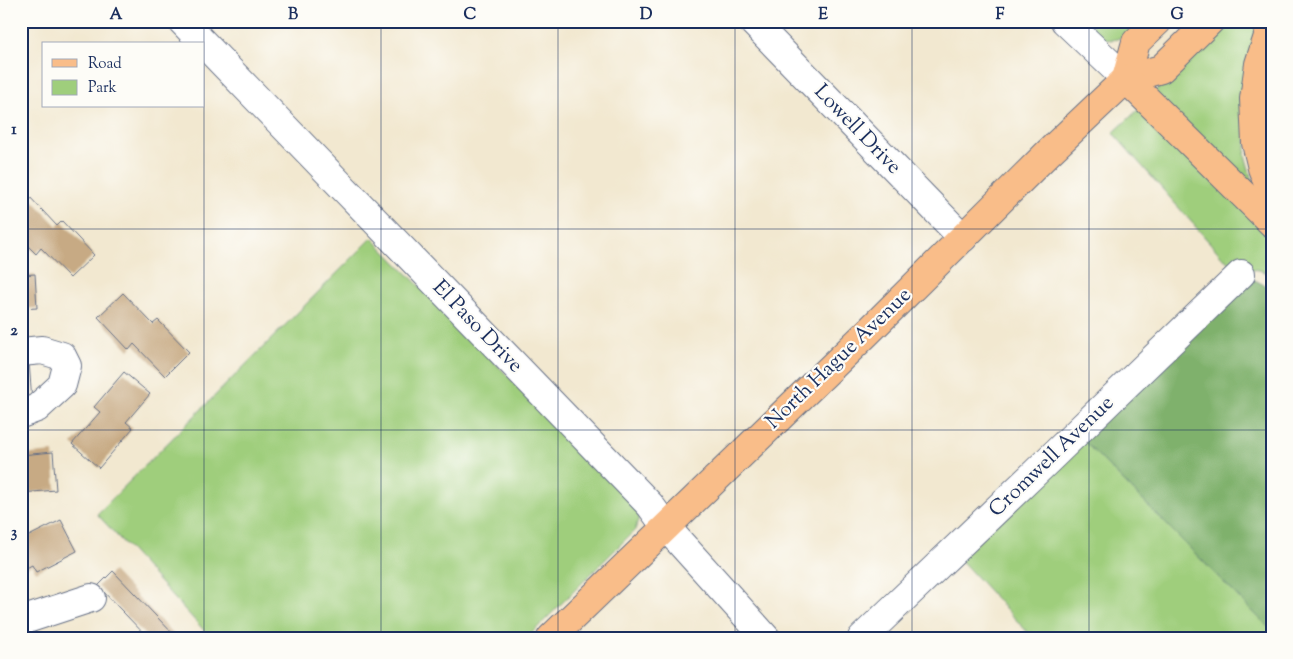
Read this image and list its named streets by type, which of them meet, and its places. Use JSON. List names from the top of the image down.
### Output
{
  "streets": {
    "main road": ["North Hague Avenue"],
    "street": ["Lowell Drive", "El Paso Drive", "Cromwell Avenue"]
  },
  "crossings": [
    ["Lowell Drive", "North Hague Avenue"],
    ["El Paso Drive", "North Hague Avenue"]
  ],
  "legend": ["Road", "Park"],
  "grid": {
    "columns": [
      "A",
      "B",
      "C",
      "D",
      "E",
      "F",
      "G"
    ],
    "rows": ["1", "2", "3"]
  }
}
